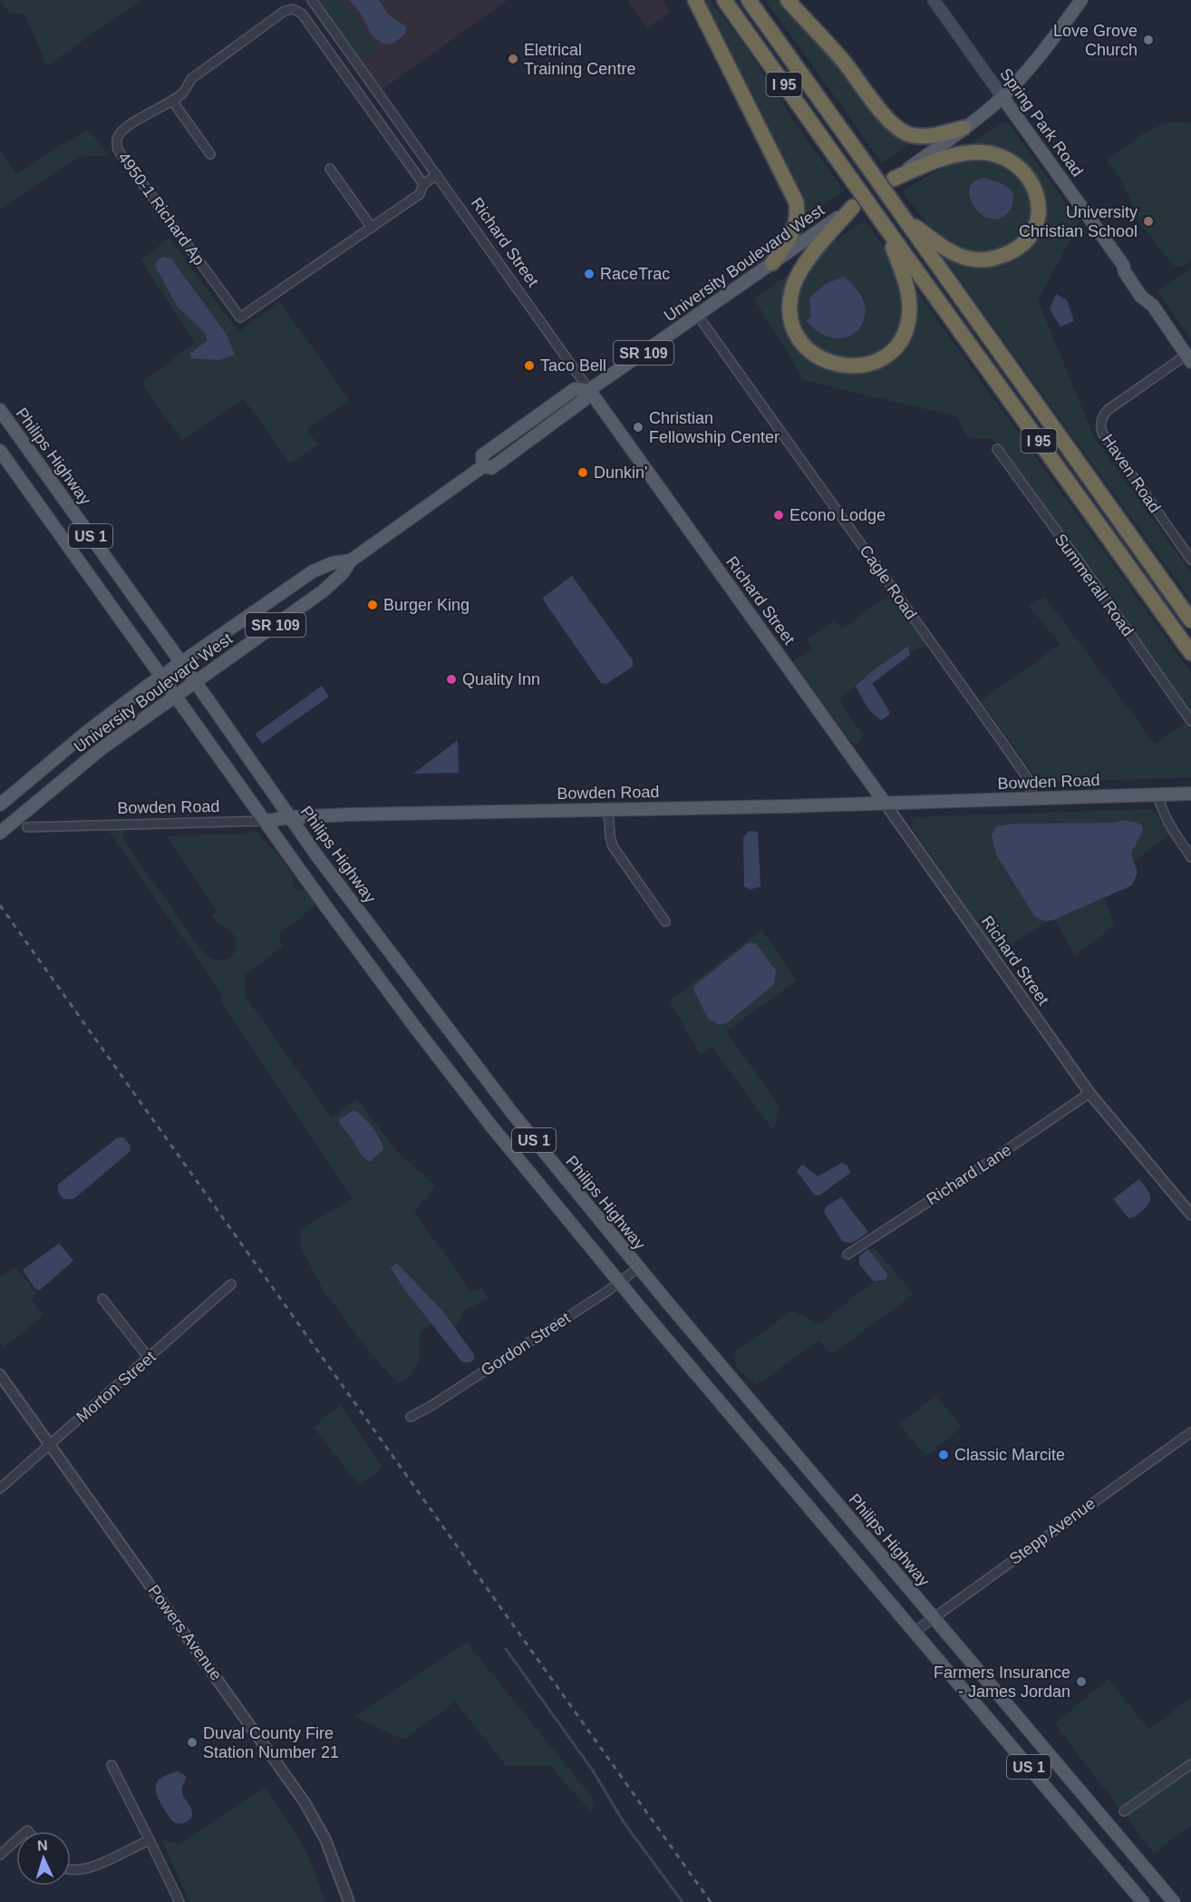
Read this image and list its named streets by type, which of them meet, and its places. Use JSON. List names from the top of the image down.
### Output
{
  "streets": {
    "highway": ["I 95"],
    "main road": [
      "Spring Park Road",
      "Richard Street",
      "University Boulevard West",
      "SR 109",
      "Philips Highway",
      "US 1",
      "Bowden Road"
    ],
    "street": [
      "4950-1 Richard Ap",
      "Haven Road",
      "Cagle Road",
      "Summerall Road",
      "Richard Lane",
      "Gordon Street",
      "Morton Street",
      "Stepp Avenue",
      "Powers Avenue"
    ]
  },
  "crossings": [
    ["Spring Park Road", "University Boulevard West"],
    ["Spring Park Road", "Haven Road"],
    ["4950-1 Richard Ap", "Richard Street"],
    ["Richard Street", "University Boulevard West"],
    ["Richard Street", "Bowden Road"],
    ["Richard Street", "Richard Lane"],
    ["University Boulevard West", "Philips Highway"],
    ["University Boulevard West", "US 1"],
    ["University Boulevard West", "Cagle Road"],
    ["Philips Highway", "Bowden Road"],
    ["Philips Highway", "Gordon Street"],
    ["Philips Highway", "Stepp Avenue"],
    ["US 1", "Bowden Road"],
    ["US 1", "Gordon Street"],
    ["US 1", "Stepp Avenue"],
    ["Cagle Road", "Bowden Road"],
    ["Morton Street", "Powers Avenue"]
  ],
  "places": [
    "Love Grove Church",
    "Eletrical Training Centre",
    "University Christian School",
    "RaceTrac",
    "Taco Bell",
    "Christian Fellowship Center",
    "Dunkin'",
    "Econo Lodge",
    "Burger King",
    "Quality Inn",
    "Classic Marcite",
    "Farmers Insurance - James Jordan",
    "Duval County Fire Station Number 21"
  ],
  "north": "top"
}
